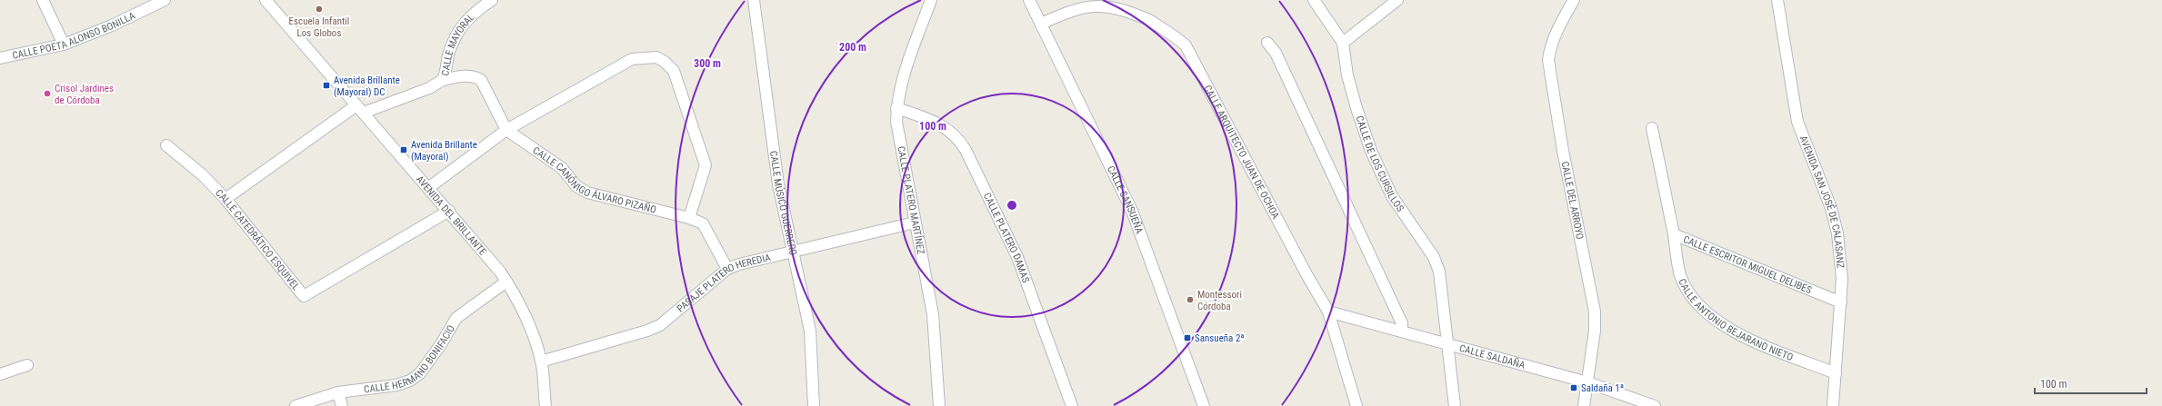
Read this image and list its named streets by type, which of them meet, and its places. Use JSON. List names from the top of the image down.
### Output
{
  "streets": {
    "street": [
      "CALLE POETA ALONSO BONILLA",
      "CALLE MAYORAL",
      "CALLE ARQUITECTO JUAN DE OCHOA",
      "CALLE DE LOS CURSILLOS",
      "CALLE CANÓNIGO ÁLVARO PIZAÑO",
      "CALLE SANSUEÑA",
      "CALLE PLATERO MARTÍNEZ",
      "CALLE DEL ARROYO",
      "AVENIDA SAN JOSÉ DE CALASANZ",
      "CALLE MÚSICO GUERRERO",
      "AVENIDA DEL BRILLANTE",
      "CALLE PLATERO DAMAS",
      "CALLE CATEDRÁTICO ESQUIVEL",
      "CALLE ESCRITOR MIGUEL DELIBES",
      "PASAJE PLATERO HEREDIA",
      "CALLE ANTONIO BEJARANO NIETO",
      "CALLE HERMANO BONIFACIO",
      "CALLE SALDAÑA"
    ]
  },
  "crossings": [
    ["CALLE MAYORAL", "CALLE CANÓNIGO ÁLVARO PIZAÑO"],
    ["CALLE MAYORAL", "AVENIDA DEL BRILLANTE"],
    ["CALLE MAYORAL", "CALLE CATEDRÁTICO ESQUIVEL"],
    ["CALLE ARQUITECTO JUAN DE OCHOA", "CALLE SANSUEÑA"],
    ["CALLE ARQUITECTO JUAN DE OCHOA", "CALLE SALDAÑA"],
    ["CALLE DE LOS CURSILLOS", "CALLE SALDAÑA"],
    ["CALLE CANÓNIGO ÁLVARO PIZAÑO", "PASAJE PLATERO HEREDIA"],
    ["CALLE PLATERO MARTÍNEZ", "CALLE PLATERO DAMAS"],
    ["CALLE PLATERO MARTÍNEZ", "PASAJE PLATERO HEREDIA"],
    ["CALLE DEL ARROYO", "CALLE SALDAÑA"],
    ["AVENIDA SAN JOSÉ DE CALASANZ", "CALLE ESCRITOR MIGUEL DELIBES"],
    ["AVENIDA SAN JOSÉ DE CALASANZ", "CALLE ANTONIO BEJARANO NIETO"],
    ["CALLE MÚSICO GUERRERO", "PASAJE PLATERO HEREDIA"],
    ["AVENIDA DEL BRILLANTE", "CALLE CATEDRÁTICO ESQUIVEL"],
    ["AVENIDA DEL BRILLANTE", "PASAJE PLATERO HEREDIA"],
    ["AVENIDA DEL BRILLANTE", "CALLE HERMANO BONIFACIO"],
    ["CALLE ESCRITOR MIGUEL DELIBES", "CALLE ANTONIO BEJARANO NIETO"]
  ],
  "places": {
    "other": ["Escuela Infantil Los Globos", "Crisol Jardines de Córdoba", "Montessori Córdoba"],
    "transit": [
      "Avenida Brillante (Mayoral) DC",
      "Avenida Brillante (Mayoral)",
      "Sansueña 2ª",
      "Saldaña 1ª"
    ]
  },
  "scale_bar": "100 m",
  "rings": ["200 m", "300 m", "100 m"]
}
